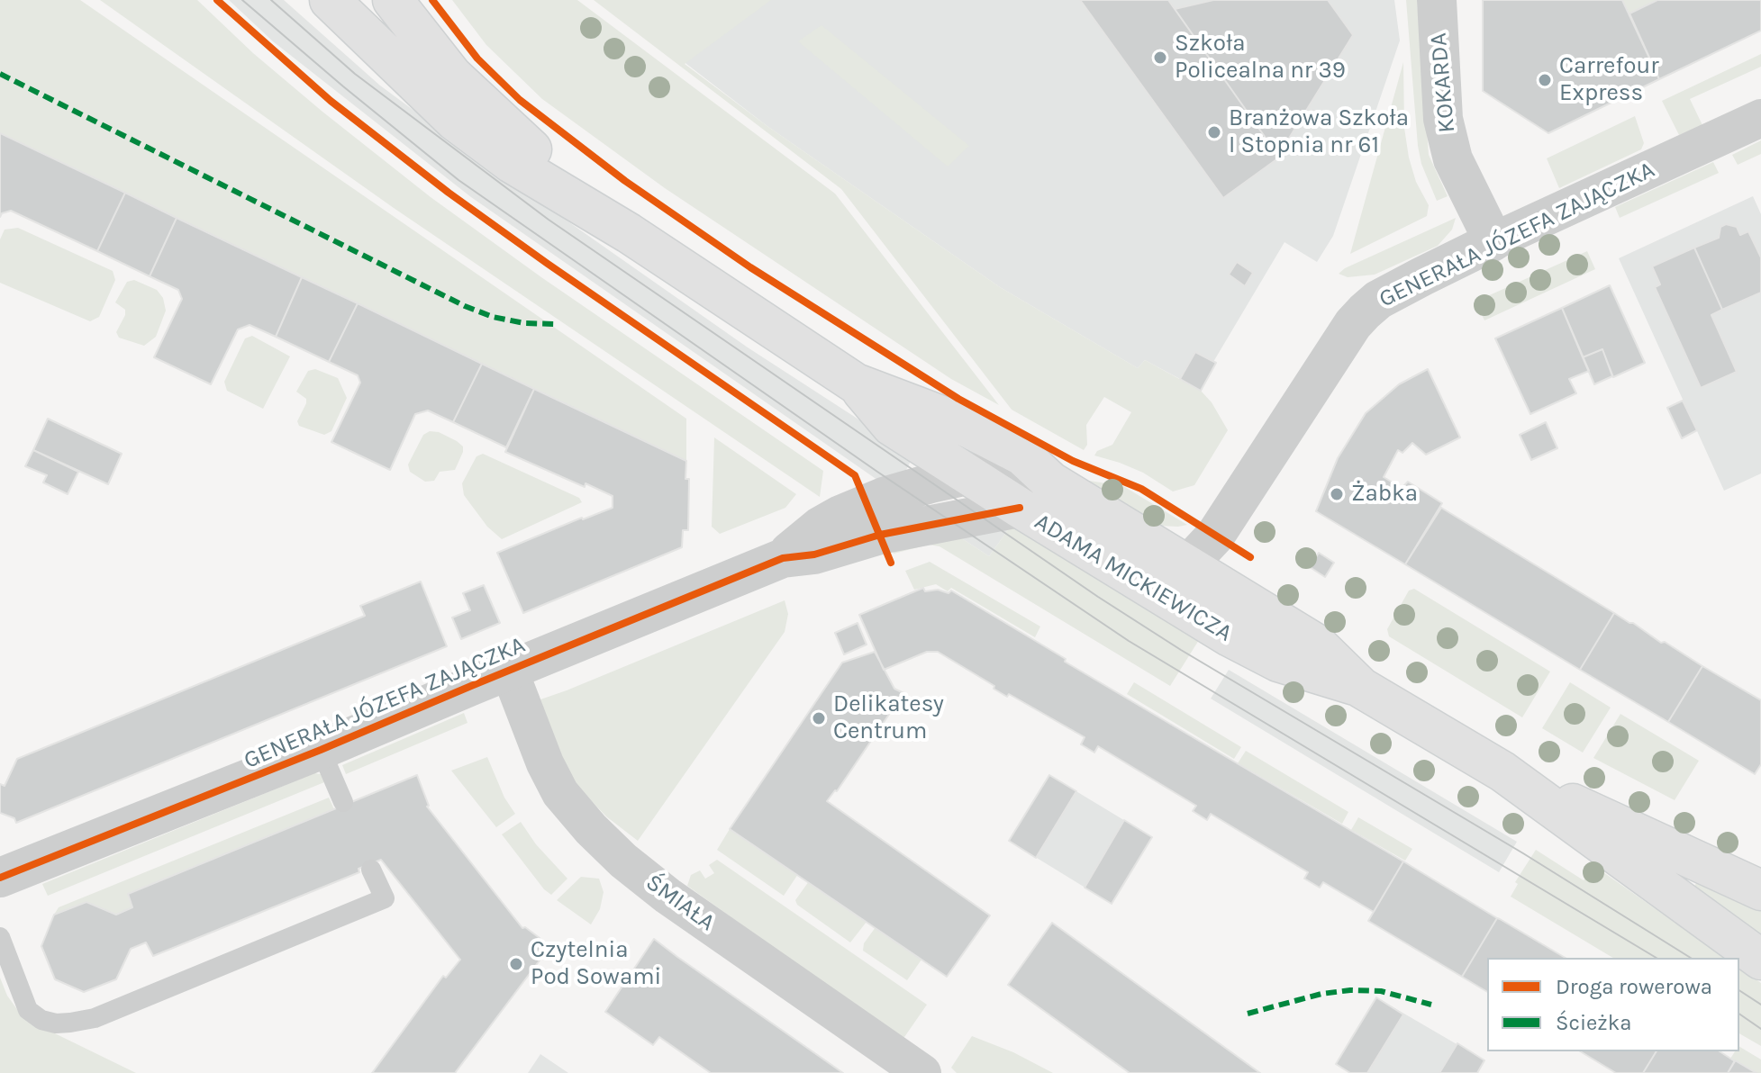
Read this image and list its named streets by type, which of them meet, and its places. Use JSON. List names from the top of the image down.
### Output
{
  "streets": {
    "main road": ["ADAMA MICKIEWICZA"],
    "street": ["KOKARDA", "GENERAŁA JÓZEFA ZAJĄCZKA", "ŚMIAŁA"]
  },
  "crossings": [
    ["KOKARDA", "GENERAŁA JÓZEFA ZAJĄCZKA"],
    ["GENERAŁA JÓZEFA ZAJĄCZKA", "ADAMA MICKIEWICZA"],
    ["GENERAŁA JÓZEFA ZAJĄCZKA", "ŚMIAŁA"]
  ],
  "places": [
    "Szkoła Policealna nr 39",
    "Carrefour Express",
    "Branżowa Szkoła I Stopnia nr 61",
    "Żabka",
    "Delikatesy Centrum",
    "Czytelnia Pod Sowami"
  ],
  "legend": ["Droga rowerowa", "Ścieżka"]
}
